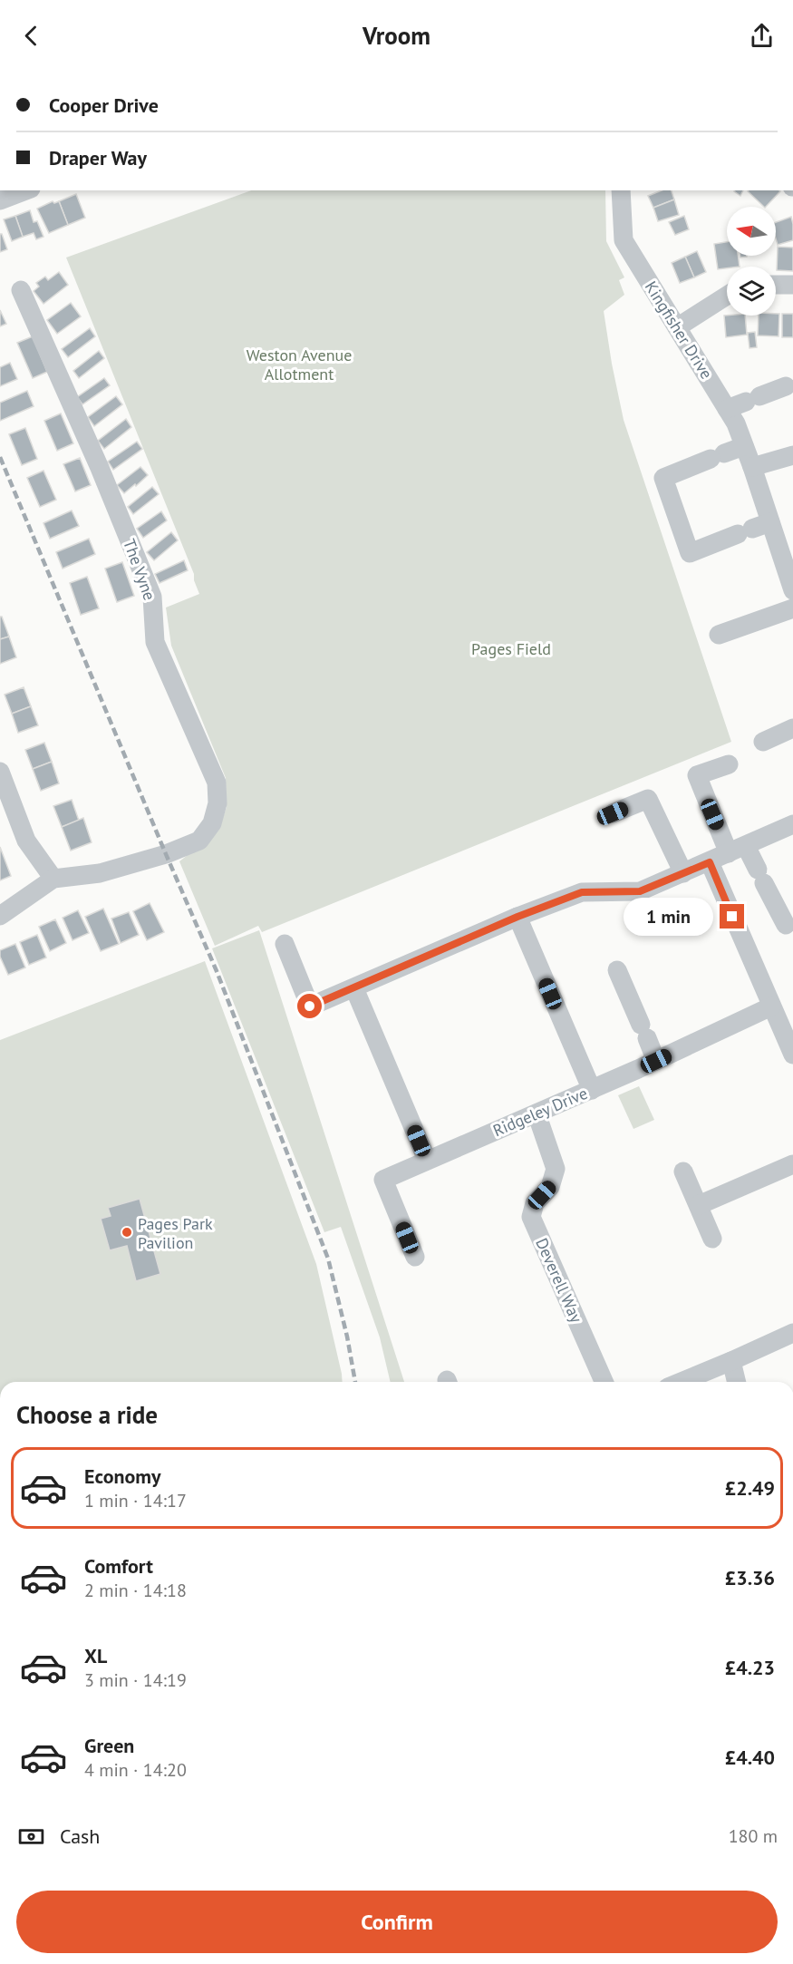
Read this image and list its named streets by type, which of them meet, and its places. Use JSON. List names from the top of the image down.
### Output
{
  "streets": {
    "street": [
      "Kingfisher Drive",
      "The Vyne",
      "Ridgeley Drive",
      "Deverell Way"
    ]
  },
  "crossings": [
    ["Ridgeley Drive", "Deverell Way"]
  ],
  "parks": ["Weston Avenue Allotment", "Pages Field"],
  "places": ["Pages Park Pavilion"],
  "north": "left",
  "page": {
    "header": "Vroom",
    "banner": ["Cooper Drive", "Draper Way"],
    "bubble": "1 min",
    "heading": "Choose a ride",
    "list": [
      {
        "name": "Economy",
        "note": "1 min · 14:17",
        "value": "£2.49"
      },
      {
        "name": "Comfort",
        "note": "2 min · 14:18",
        "value": "£3.36"
      },
      {
        "name": "XL",
        "note": "3 min · 14:19",
        "value": "£4.23"
      },
      {
        "name": "Green",
        "note": "4 min · 14:20",
        "value": "£4.40"
      }
    ],
    "pay": ["Cash", "180 m"],
    "buttons": "Confirm"
  }
}
